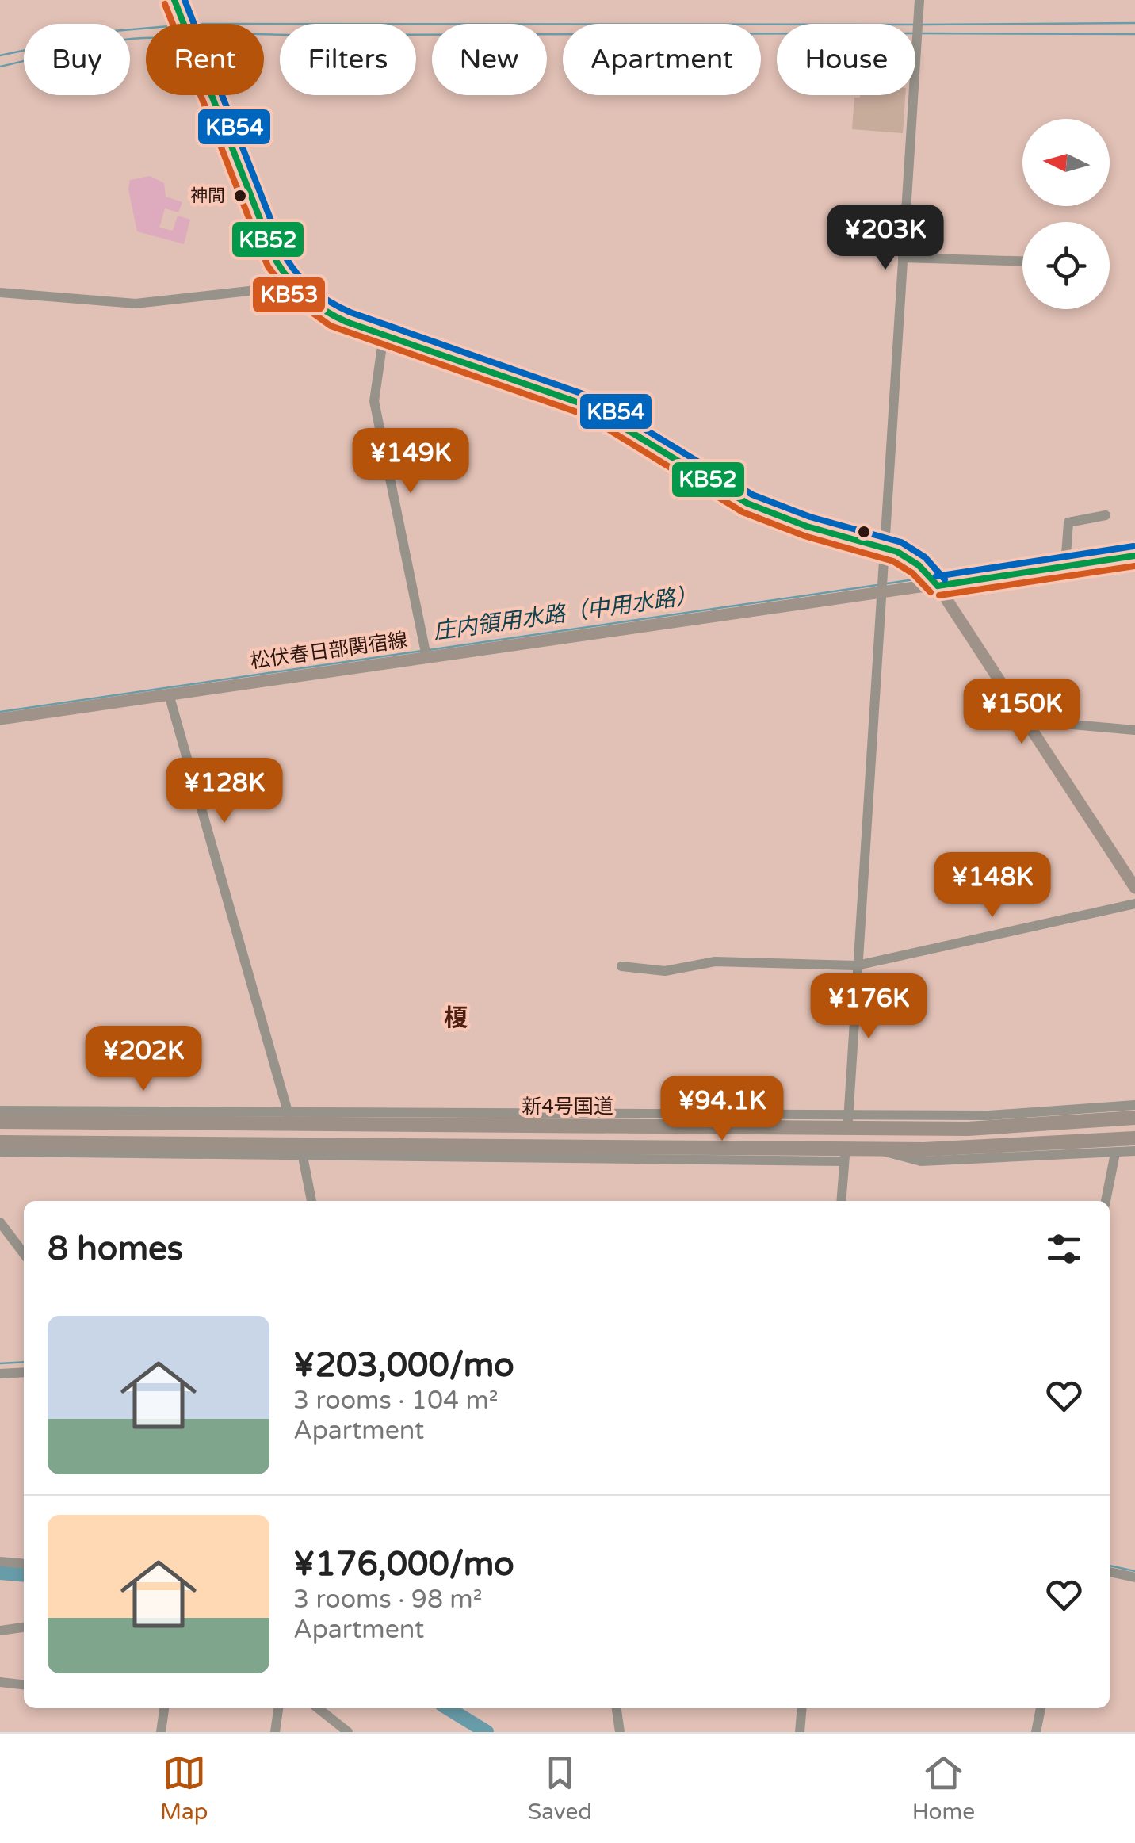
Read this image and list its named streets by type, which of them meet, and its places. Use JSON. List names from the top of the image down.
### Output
{
  "streets": {
    "highway": ["新4号国道"],
    "main road": ["松伏春日部関宿線"]
  },
  "districts": ["榎"],
  "water": ["庄内領用水路（中用水路）"],
  "places": ["神間"],
  "lines": ["transit line KB52", "transit line KB54", "transit line KB53"],
  "north": "left",
  "page": {
    "chip": [
      "Buy",
      "Rent",
      "Filters",
      "New",
      "Apartment",
      "House"
    ],
    "price": [
      "¥203K",
      "¥149K",
      "¥150K",
      "¥128K",
      "¥148K",
      "¥176K",
      "¥202K",
      "¥94.1K"
    ],
    "heading": "8 homes",
    "list": [
      {
        "name": "¥203,000/mo",
        "note": "3 rooms · 104 m² · Apartment"
      },
      {
        "name": "¥176,000/mo",
        "note": "3 rooms · 98 m² · Apartment"
      }
    ],
    "tabs": ["Map", "Saved", "Home"]
  }
}
